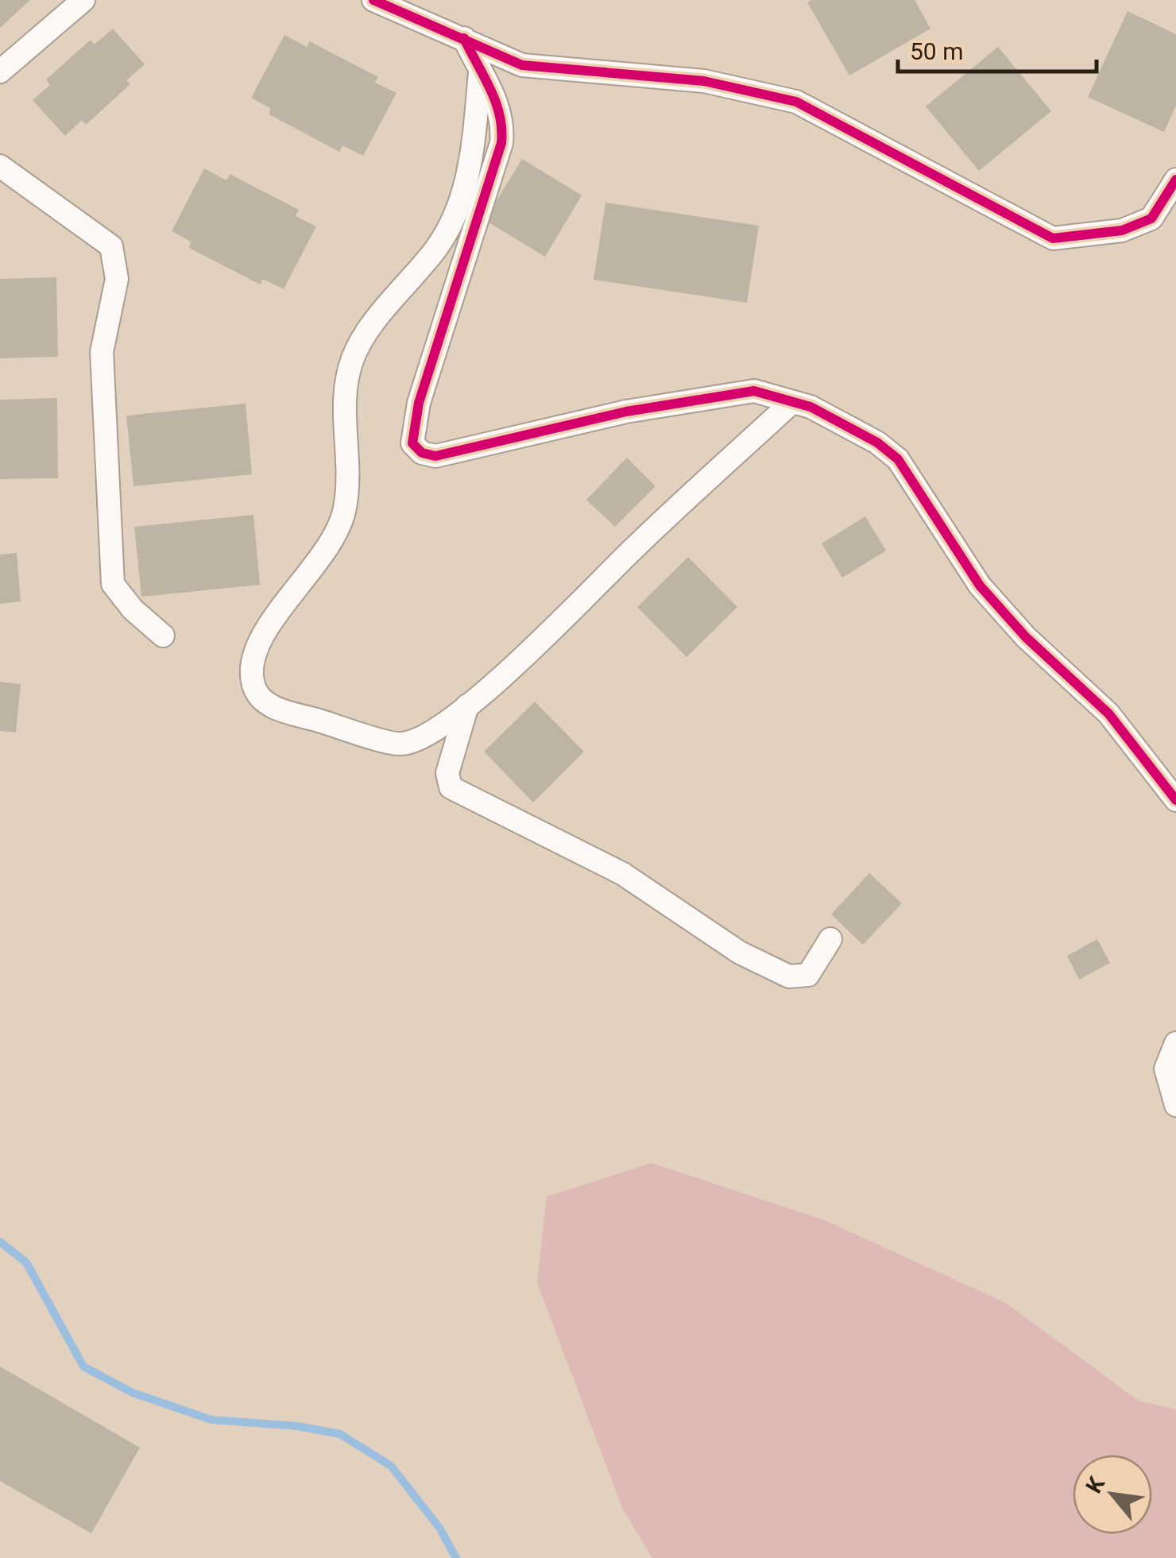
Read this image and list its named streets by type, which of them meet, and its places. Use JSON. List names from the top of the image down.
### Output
{
  "scale_bar": "50 m",
  "north": "top left"
}
